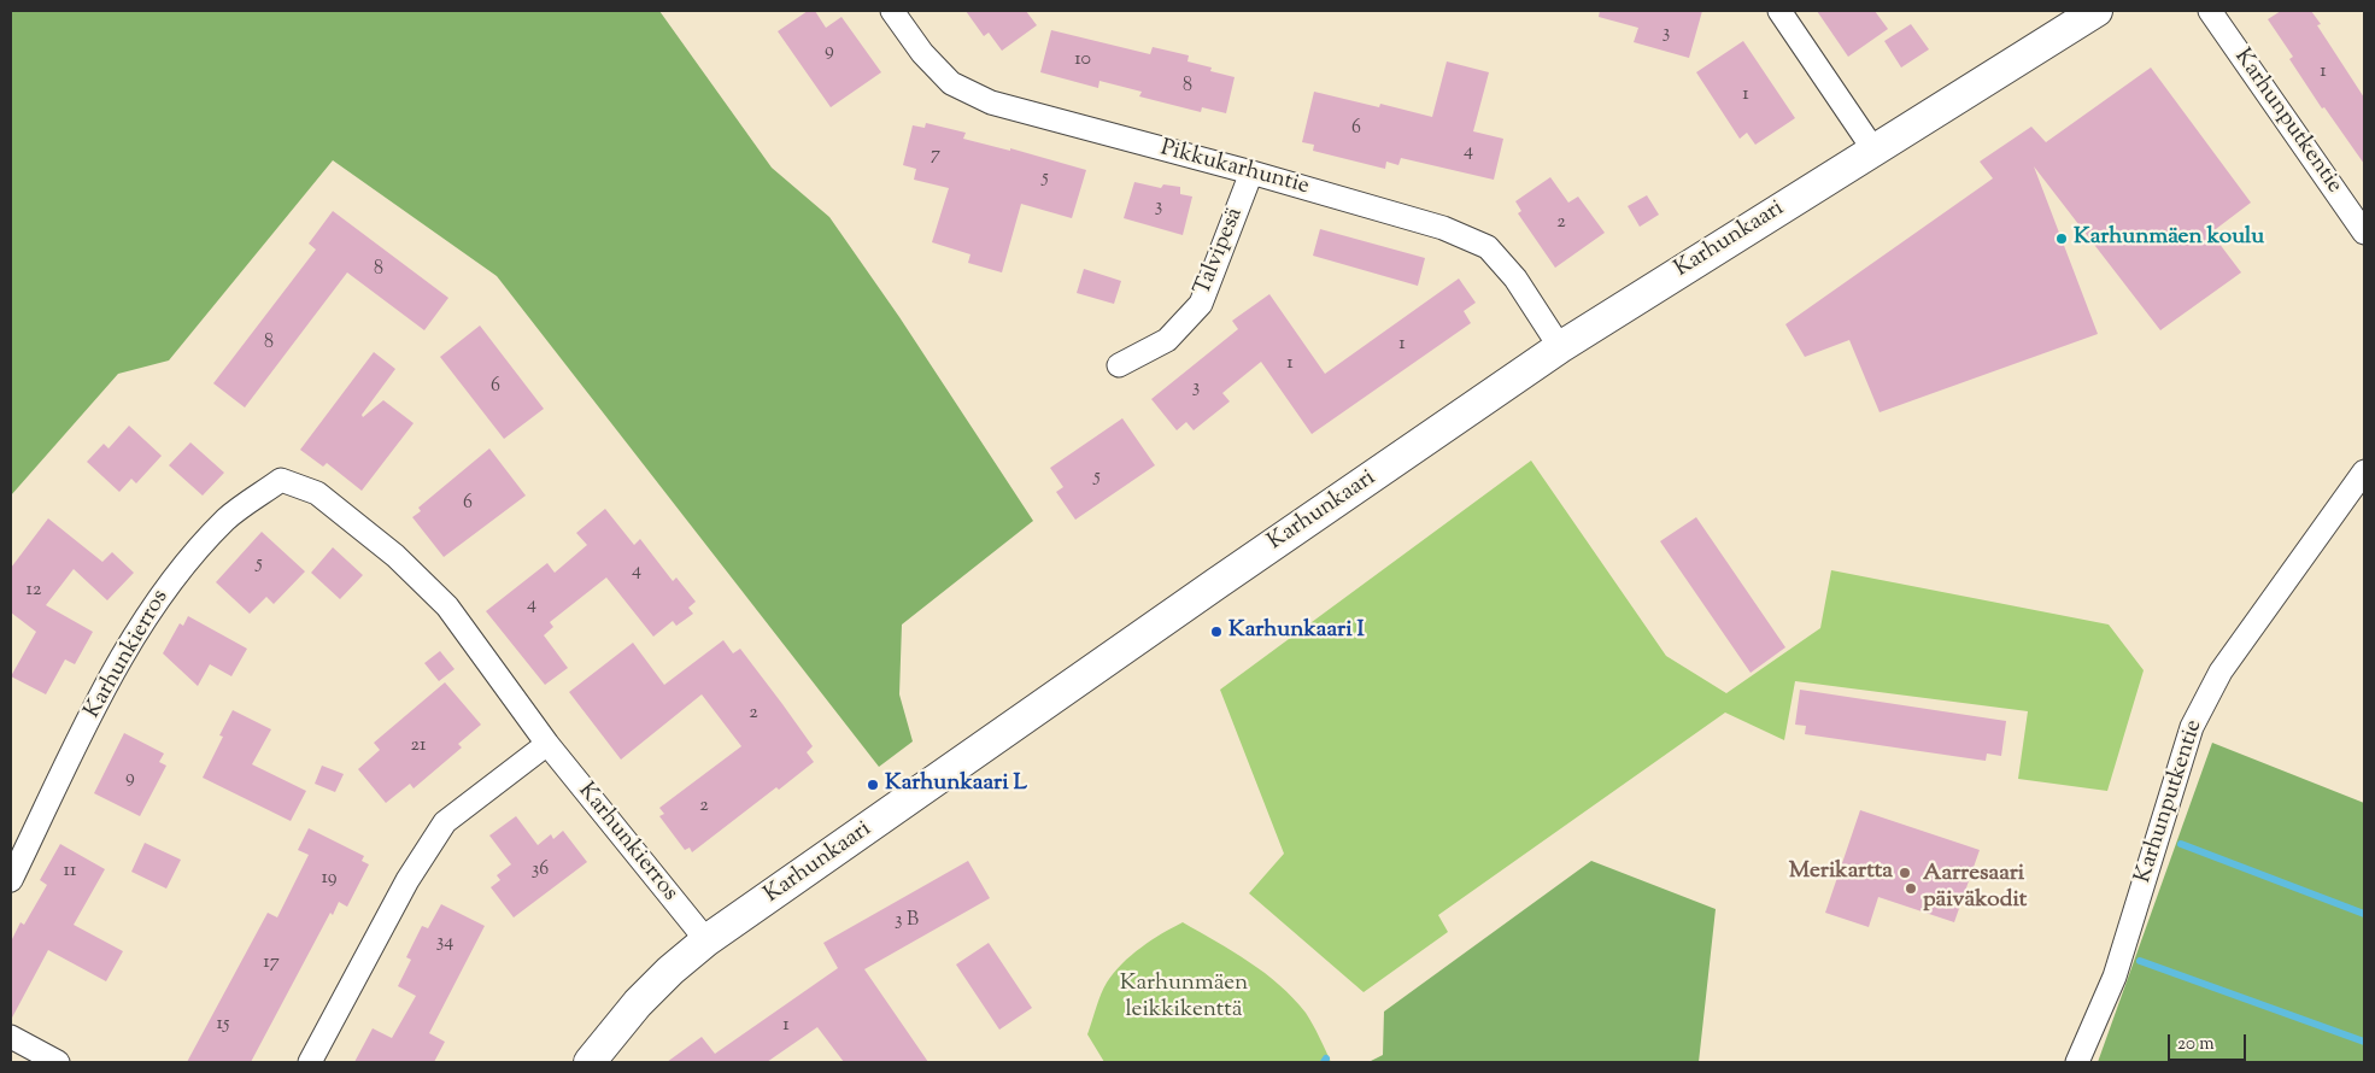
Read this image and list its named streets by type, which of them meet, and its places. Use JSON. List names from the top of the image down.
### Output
{
  "streets": {
    "street": [
      "Karhunputkentie",
      "Pikkukarhuntie",
      "Karhunkaari",
      "Talvipesä",
      "Karhunkierros"
    ]
  },
  "crossings": [
    ["Pikkukarhuntie", "Karhunkaari"],
    ["Pikkukarhuntie", "Talvipesä"],
    ["Karhunkaari", "Karhunkierros"]
  ],
  "parks": ["Karhunmäen leikkikenttä"],
  "places": [
    "Karhunmäen koulu",
    "Karhunkaari I",
    "Karhunkaari L",
    "Merikartta",
    "Aarresaari päiväkodit"
  ],
  "house_numbers": [
    "3",
    "9",
    "10",
    "1",
    "8",
    "1",
    "6",
    "4",
    "7",
    "5",
    "3",
    "2",
    "8",
    "8",
    "1",
    "1",
    "6",
    "3",
    "5",
    "6",
    "5",
    "4",
    "12",
    "4",
    "2",
    "21",
    "9",
    "2",
    "36",
    "11",
    "19",
    "3 B",
    "34",
    "17",
    "15",
    "1"
  ],
  "scale_bar": "20 m"
}
